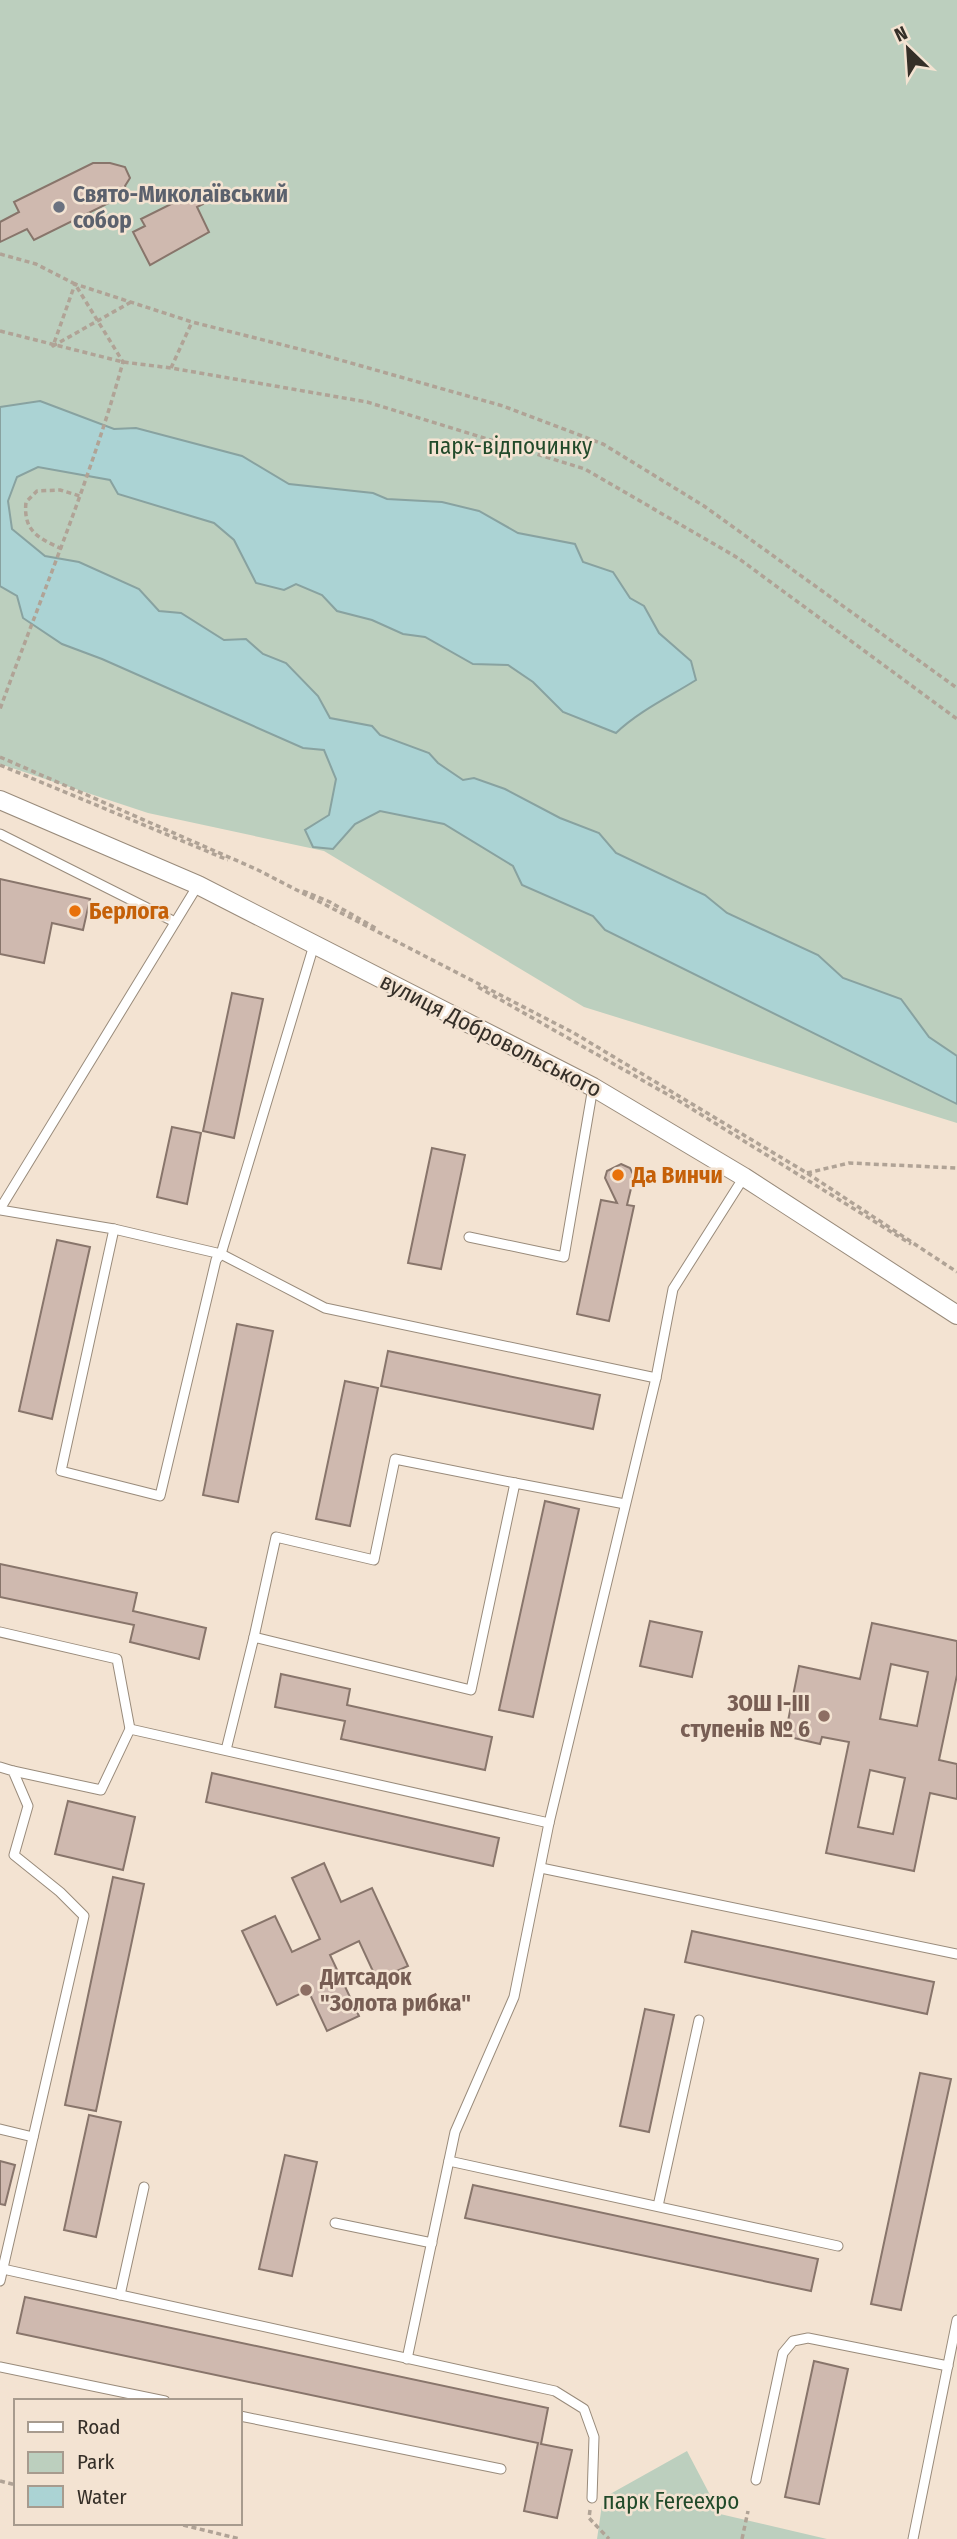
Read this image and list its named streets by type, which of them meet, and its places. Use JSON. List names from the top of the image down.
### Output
{
  "streets": {
    "street": ["вулиця Добровольського"]
  },
  "parks": ["парк-відпочинку", "парк Fereexpo"],
  "places": [
    "Свято-Миколаївський собор",
    "Берлога",
    "Да Винчи",
    "ЗОШ І-ІІІ ступенів № 6",
    "Дитсадок \"Золота рибка\""
  ],
  "legend": ["Road", "Park", "Water"],
  "north": "top left"
}
